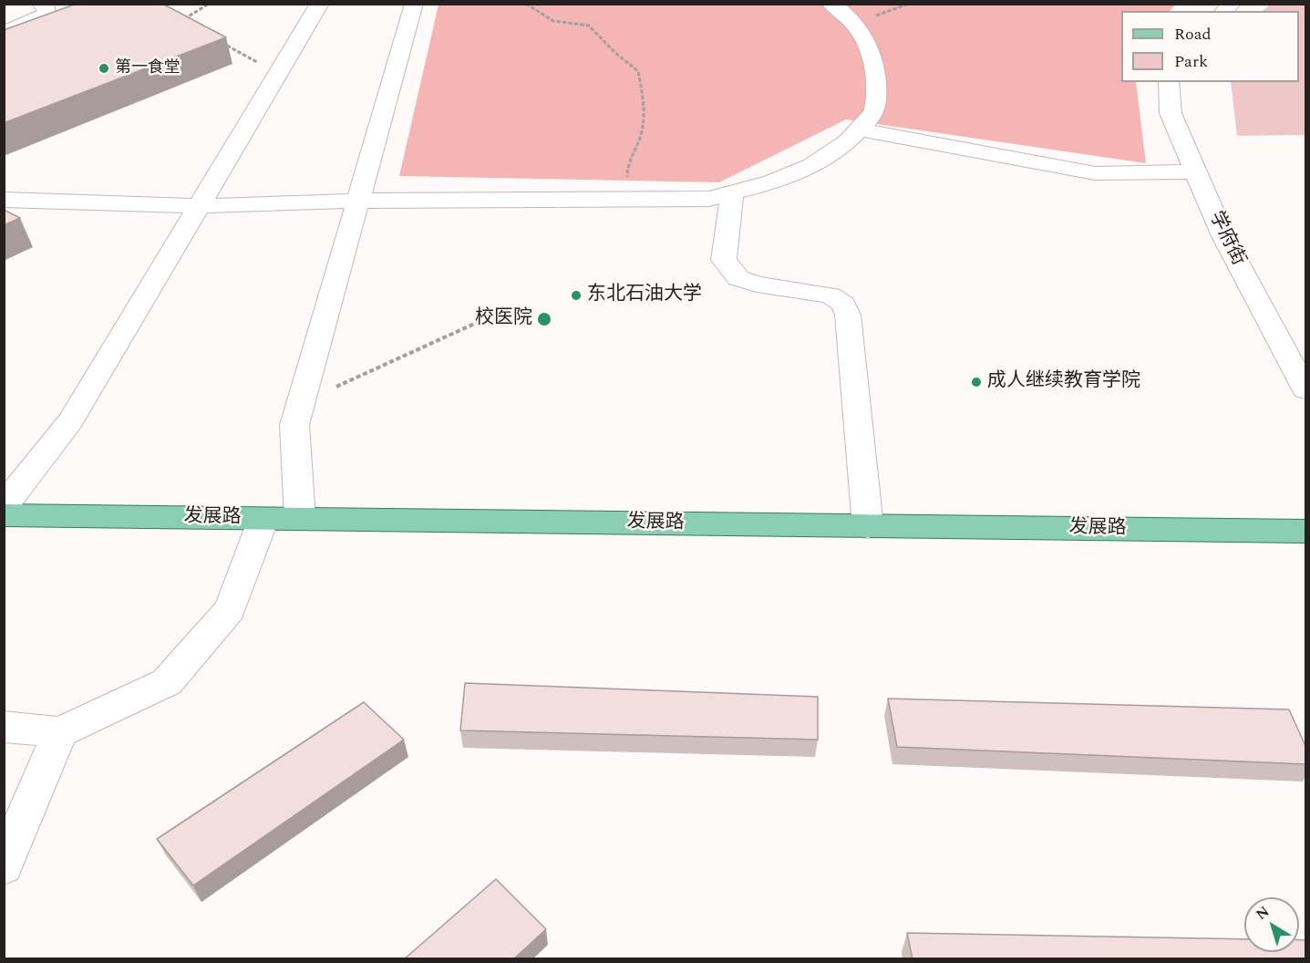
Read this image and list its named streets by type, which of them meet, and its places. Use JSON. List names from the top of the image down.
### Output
{
  "streets": {
    "main road": ["发展路"],
    "street": ["学府街"]
  },
  "places": [
    "第一食堂",
    "东北石油大学",
    "校医院",
    "成人继续教育学院"
  ],
  "legend": ["Road", "Park"],
  "north": "top left"
}
